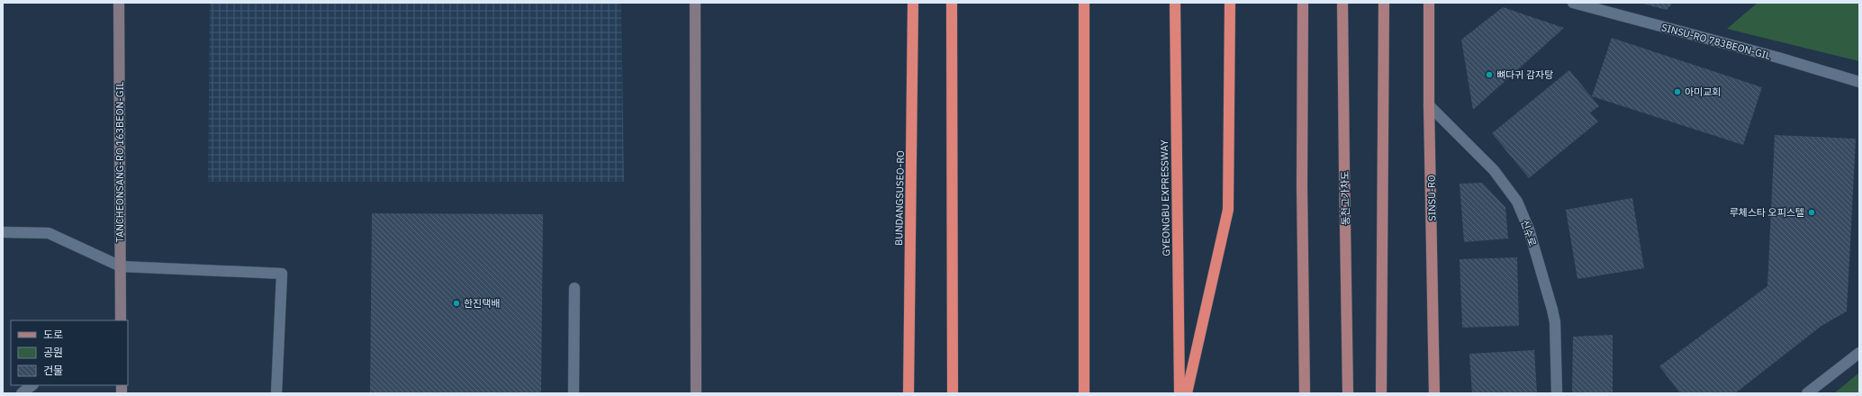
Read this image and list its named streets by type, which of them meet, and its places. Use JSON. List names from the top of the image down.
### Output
{
  "streets": {
    "highway": ["BUNDANGSUSEO-RO", "GYEONGBU EXPRESSWAY"],
    "main road": ["동천고가차도", "SINSU-RO"],
    "street": ["SINSU-RO 783BEON-GIL", "TANCHEONSANG-RO 163BEON-GIL", "신수로"]
  },
  "crossings": [
    ["SINSU-RO", "신수로"]
  ],
  "places": [
    "뼈다귀 감자탕",
    "아미교회",
    "루체스타 오피스텔",
    "한진택배"
  ],
  "legend": ["도로", "공원", "건물"]
}
